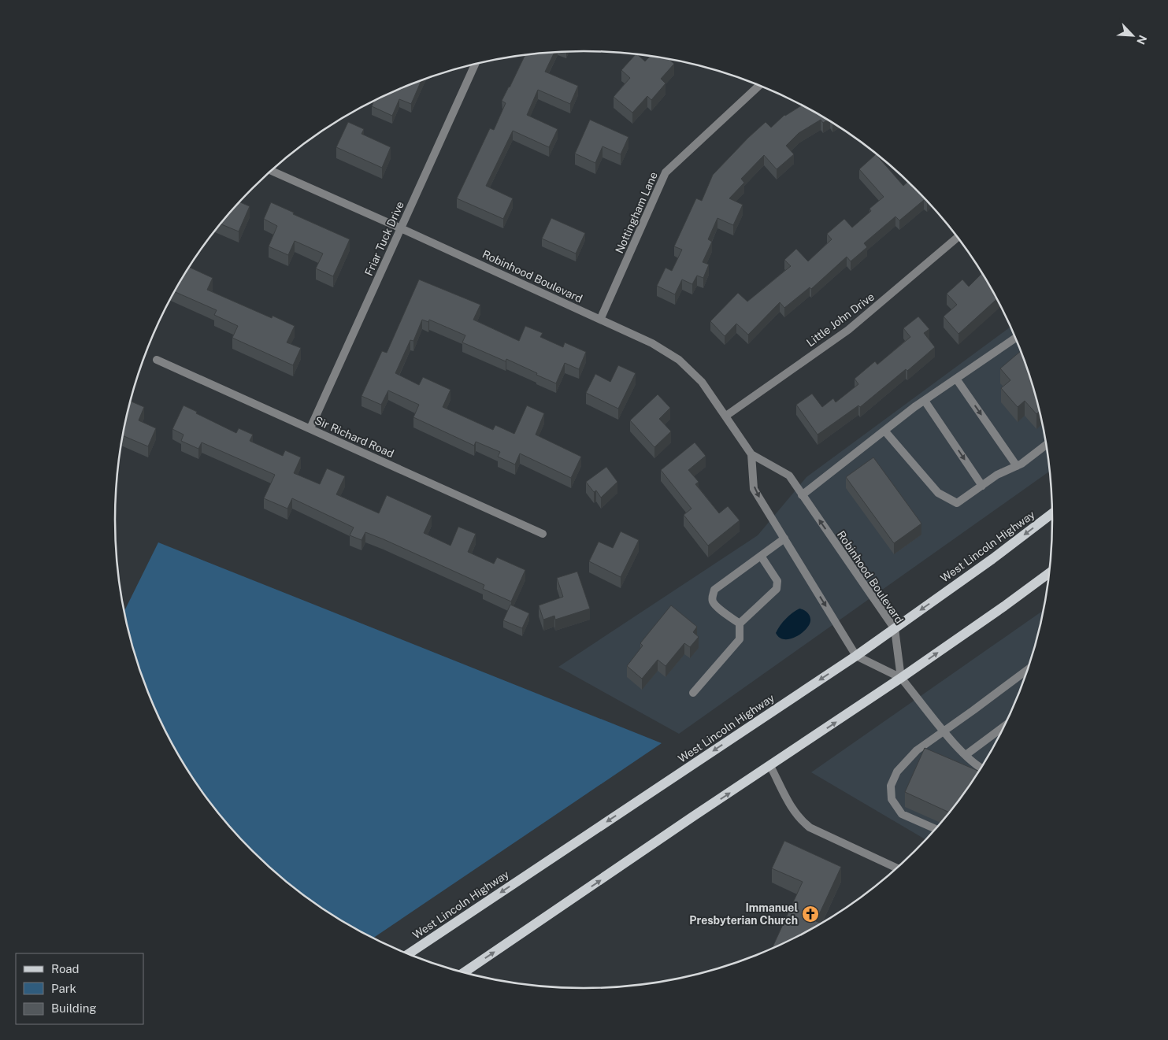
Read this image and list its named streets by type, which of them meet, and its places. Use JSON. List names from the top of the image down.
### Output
{
  "streets": {
    "main road": ["West Lincoln Highway"],
    "street": [
      "Nottingham Lane",
      "Friar Tuck Drive",
      "Robinhood Boulevard",
      "Little John Drive",
      "Sir Richard Road"
    ]
  },
  "crossings": [
    ["Nottingham Lane", "Robinhood Boulevard"],
    ["Friar Tuck Drive", "Robinhood Boulevard"],
    ["Friar Tuck Drive", "Sir Richard Road"],
    ["Robinhood Boulevard", "Little John Drive"],
    ["Robinhood Boulevard", "West Lincoln Highway"]
  ],
  "places": {
    "church": ["Immanuel Presbyterian Church"]
  },
  "legend": ["Road", "Park", "Building"],
  "north": "bottom right"
}
